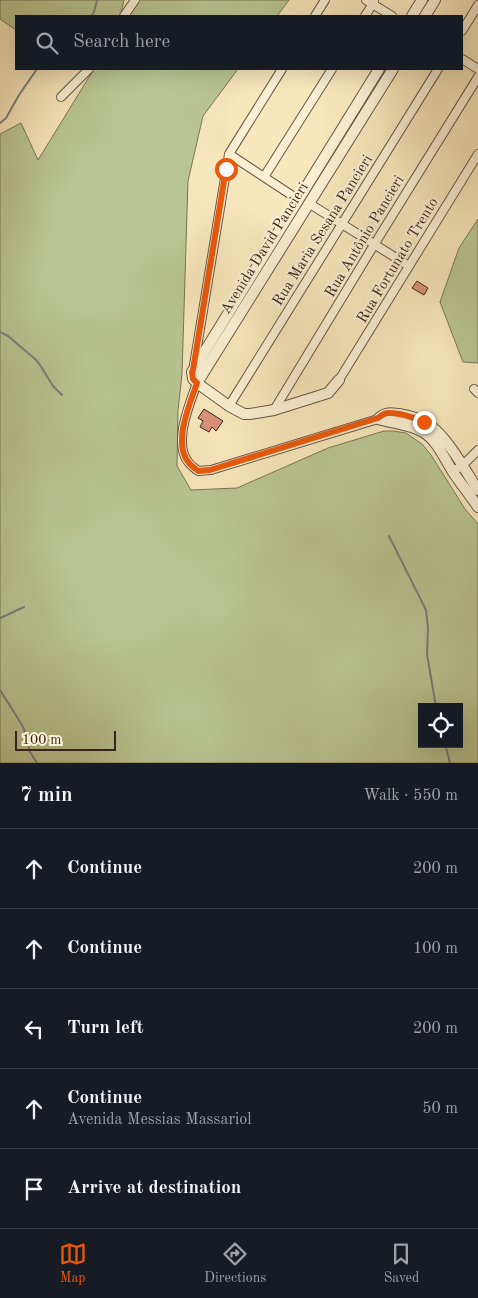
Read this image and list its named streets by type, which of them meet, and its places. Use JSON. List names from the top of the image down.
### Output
{
  "streets": {
    "street": [
      "Rua Maria Sesana Pancieri",
      "Rua Antônio Pancieri",
      "Avenida David Pancieri",
      "Rua Fortunato Trento"
    ]
  },
  "scale_bar": "100 m",
  "page": {
    "search": "Search here",
    "scale": "100 m",
    "heading": ["7 min", "Walk · 550 m"],
    "list": [
      ["Continue", "200 m"],
      ["Continue", "100 m"],
      ["Turn left", "200 m"],
      ["Continue", "Avenida Messias Massariol", "50 m"],
      "Arrive at destination"
    ],
    "nav": ["Map", "Directions", "Saved"]
  }
}
